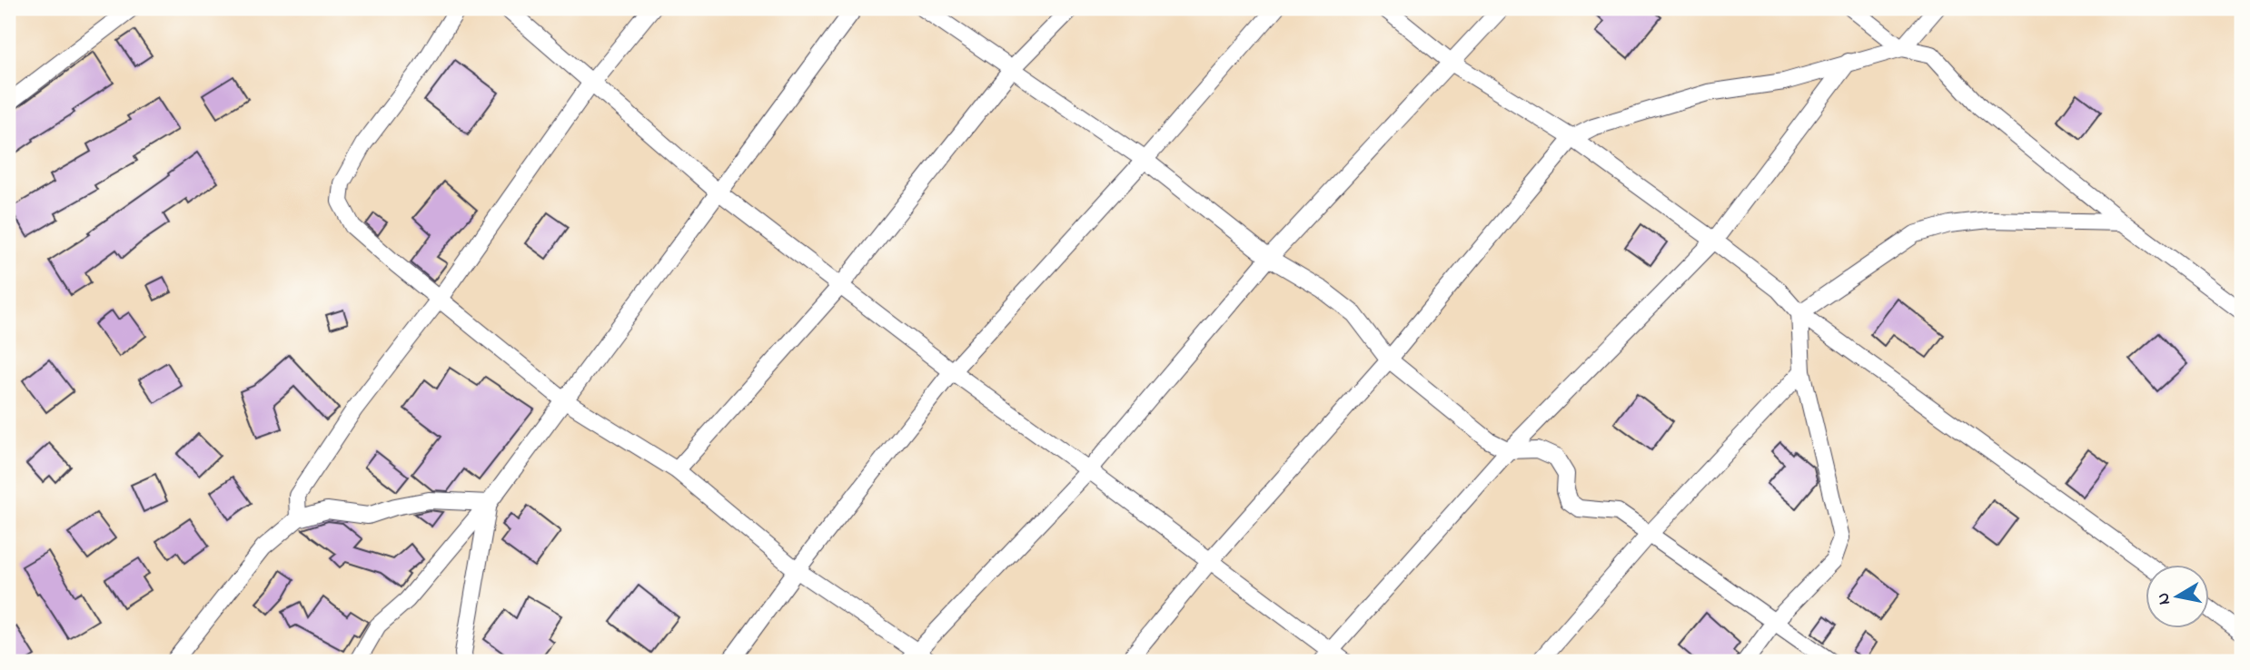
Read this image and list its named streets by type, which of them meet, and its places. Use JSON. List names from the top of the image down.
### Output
{
  "north": "left"
}
